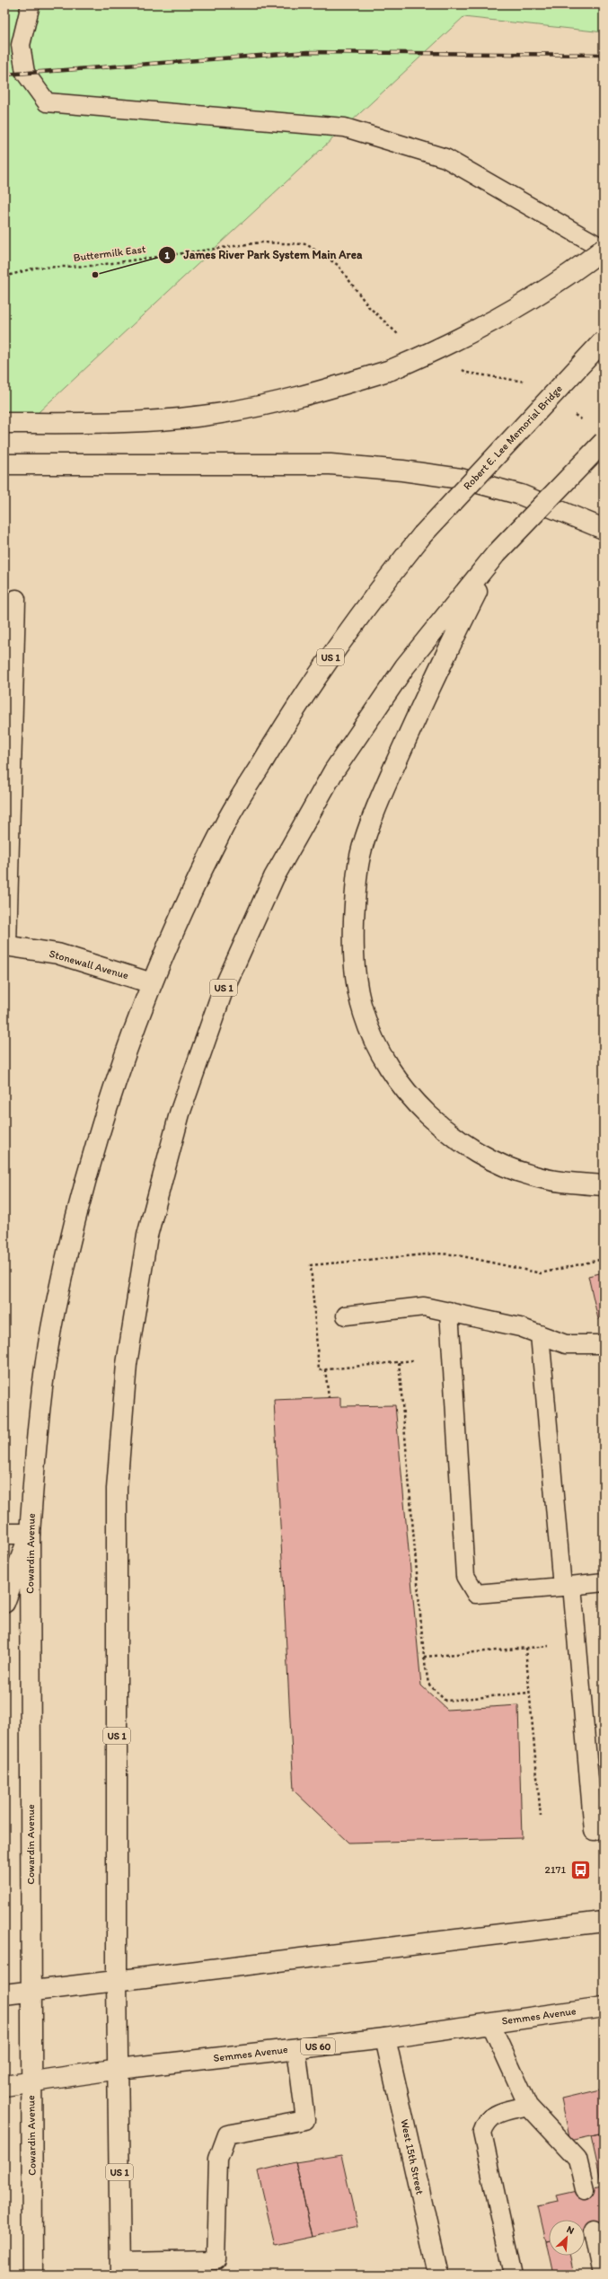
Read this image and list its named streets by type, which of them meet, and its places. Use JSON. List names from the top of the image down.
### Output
{
  "streets": {
    "main road": [
      "Robert E. Lee Memorial Bridge",
      "US 1",
      "Stonewall Avenue",
      "Cowardin Avenue",
      "Semmes Avenue",
      "US 60",
      "West 15th Street"
    ],
    "path": ["Buttermilk East"]
  },
  "crossings": [
    ["Robert E. Lee Memorial Bridge", "Stonewall Avenue"],
    ["Robert E. Lee Memorial Bridge", "Cowardin Avenue"],
    ["US 1", "Semmes Avenue"],
    ["Stonewall Avenue", "Cowardin Avenue"],
    ["Cowardin Avenue", "Semmes Avenue"],
    ["Semmes Avenue", "West 15th Street"]
  ],
  "places": {
    "other": ["James River Park System Main Area"],
    "bus stop": ["2171"]
  },
  "north": "top right"
}
